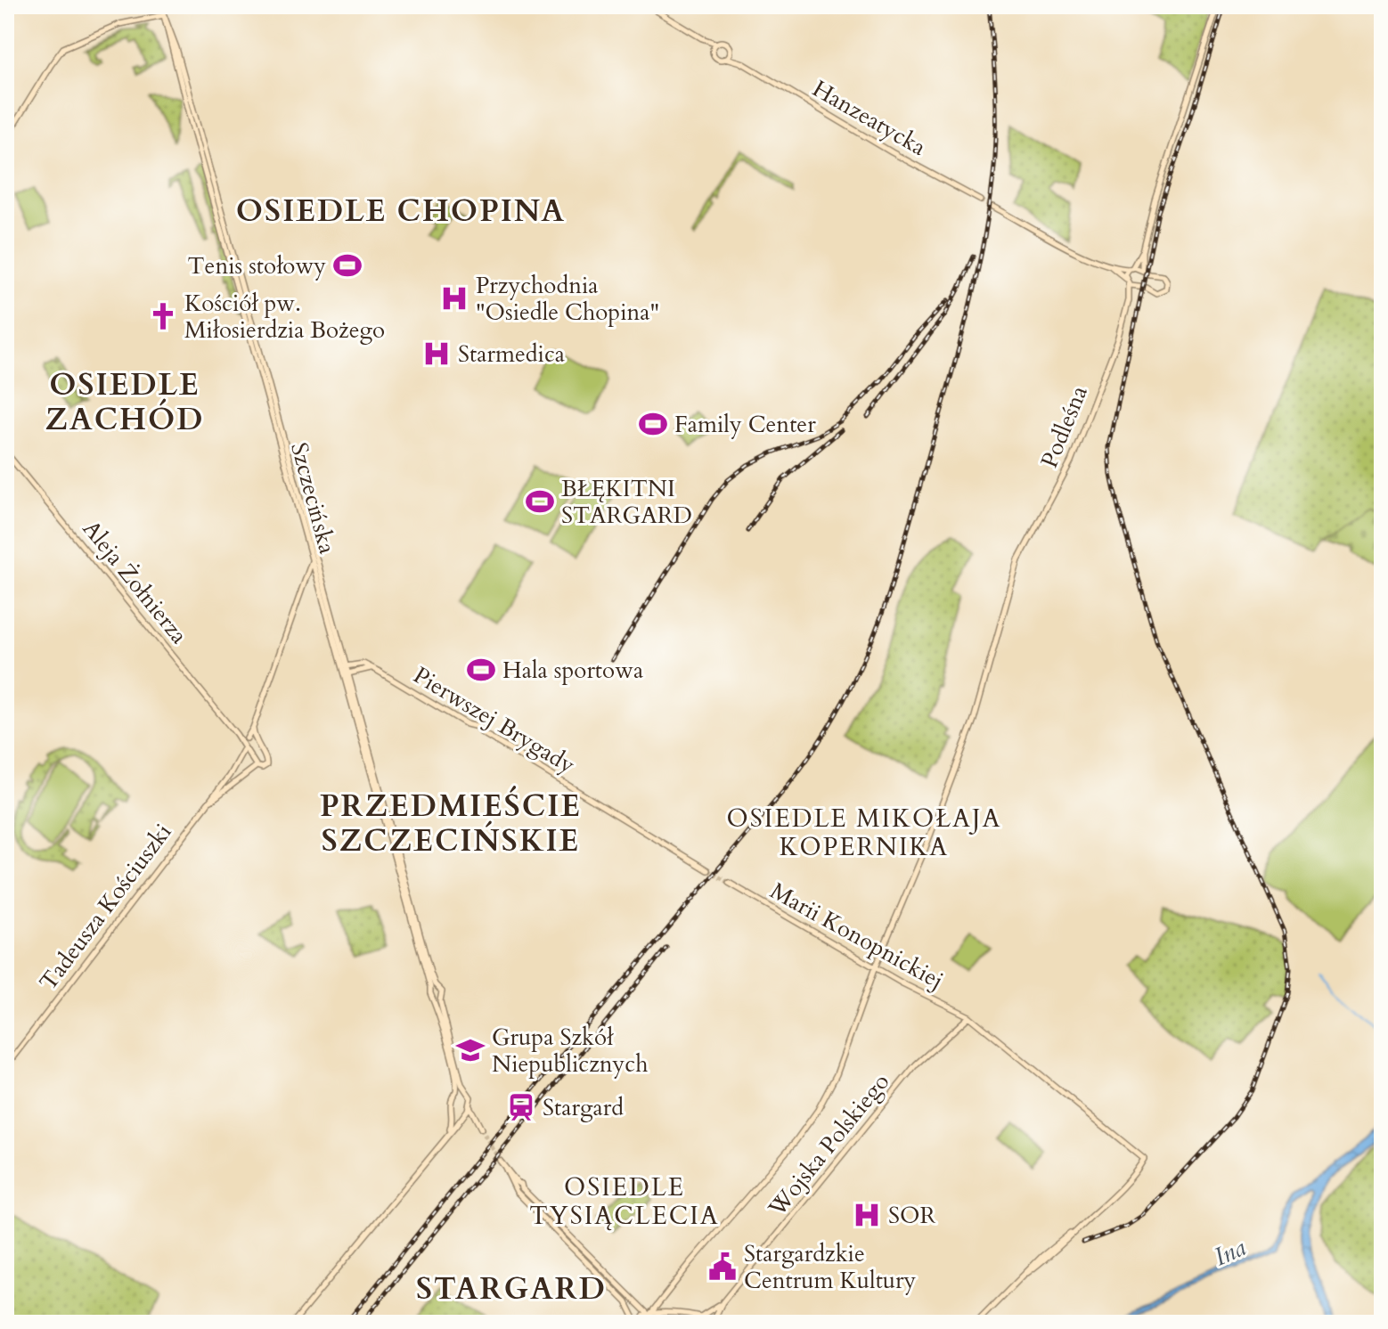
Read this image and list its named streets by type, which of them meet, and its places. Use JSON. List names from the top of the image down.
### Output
{
  "streets": {
    "street": [
      "Hanzeatycka",
      "Podleśna",
      "Szczecińska",
      "Aleja Żołnierza",
      "Pierwszej Brygady",
      "Tadeusza Kościuszki",
      "Marii Konopnickiej",
      "Wojska Polskiego"
    ]
  },
  "crossings": [
    ["Podleśna", "Marii Konopnickiej"],
    ["Aleja Żołnierza", "Tadeusza Kościuszki"],
    ["Marii Konopnickiej", "Wojska Polskiego"]
  ],
  "districts": [
    "OSIEDLE CHOPINA",
    "OSIEDLE ZACHÓD",
    "PRZEDMIEŚCIE SZCZECIŃSKIE",
    "OSIEDLE MIKOŁAJA KOPERNIKA",
    "OSIEDLE TYSIĄCLECIA",
    "STARGARD"
  ],
  "water": ["Ina"],
  "places": {
    "sports": [
      "Tenis stołowy",
      "Family Center",
      "BŁĘKITNI STARGARD",
      "Hala sportowa"
    ],
    "hospital": ["Przychodnia \"Osiedle Chopina\"", "Starmedica", "SOR"],
    "church": ["Kościół pw. Miłosierdzia Bożego"],
    "school or university": ["Grupa Szkół Niepublicznych"],
    "station": ["Stargard"],
    "public building": ["Stargardzkie Centrum Kultury"]
  }
}
